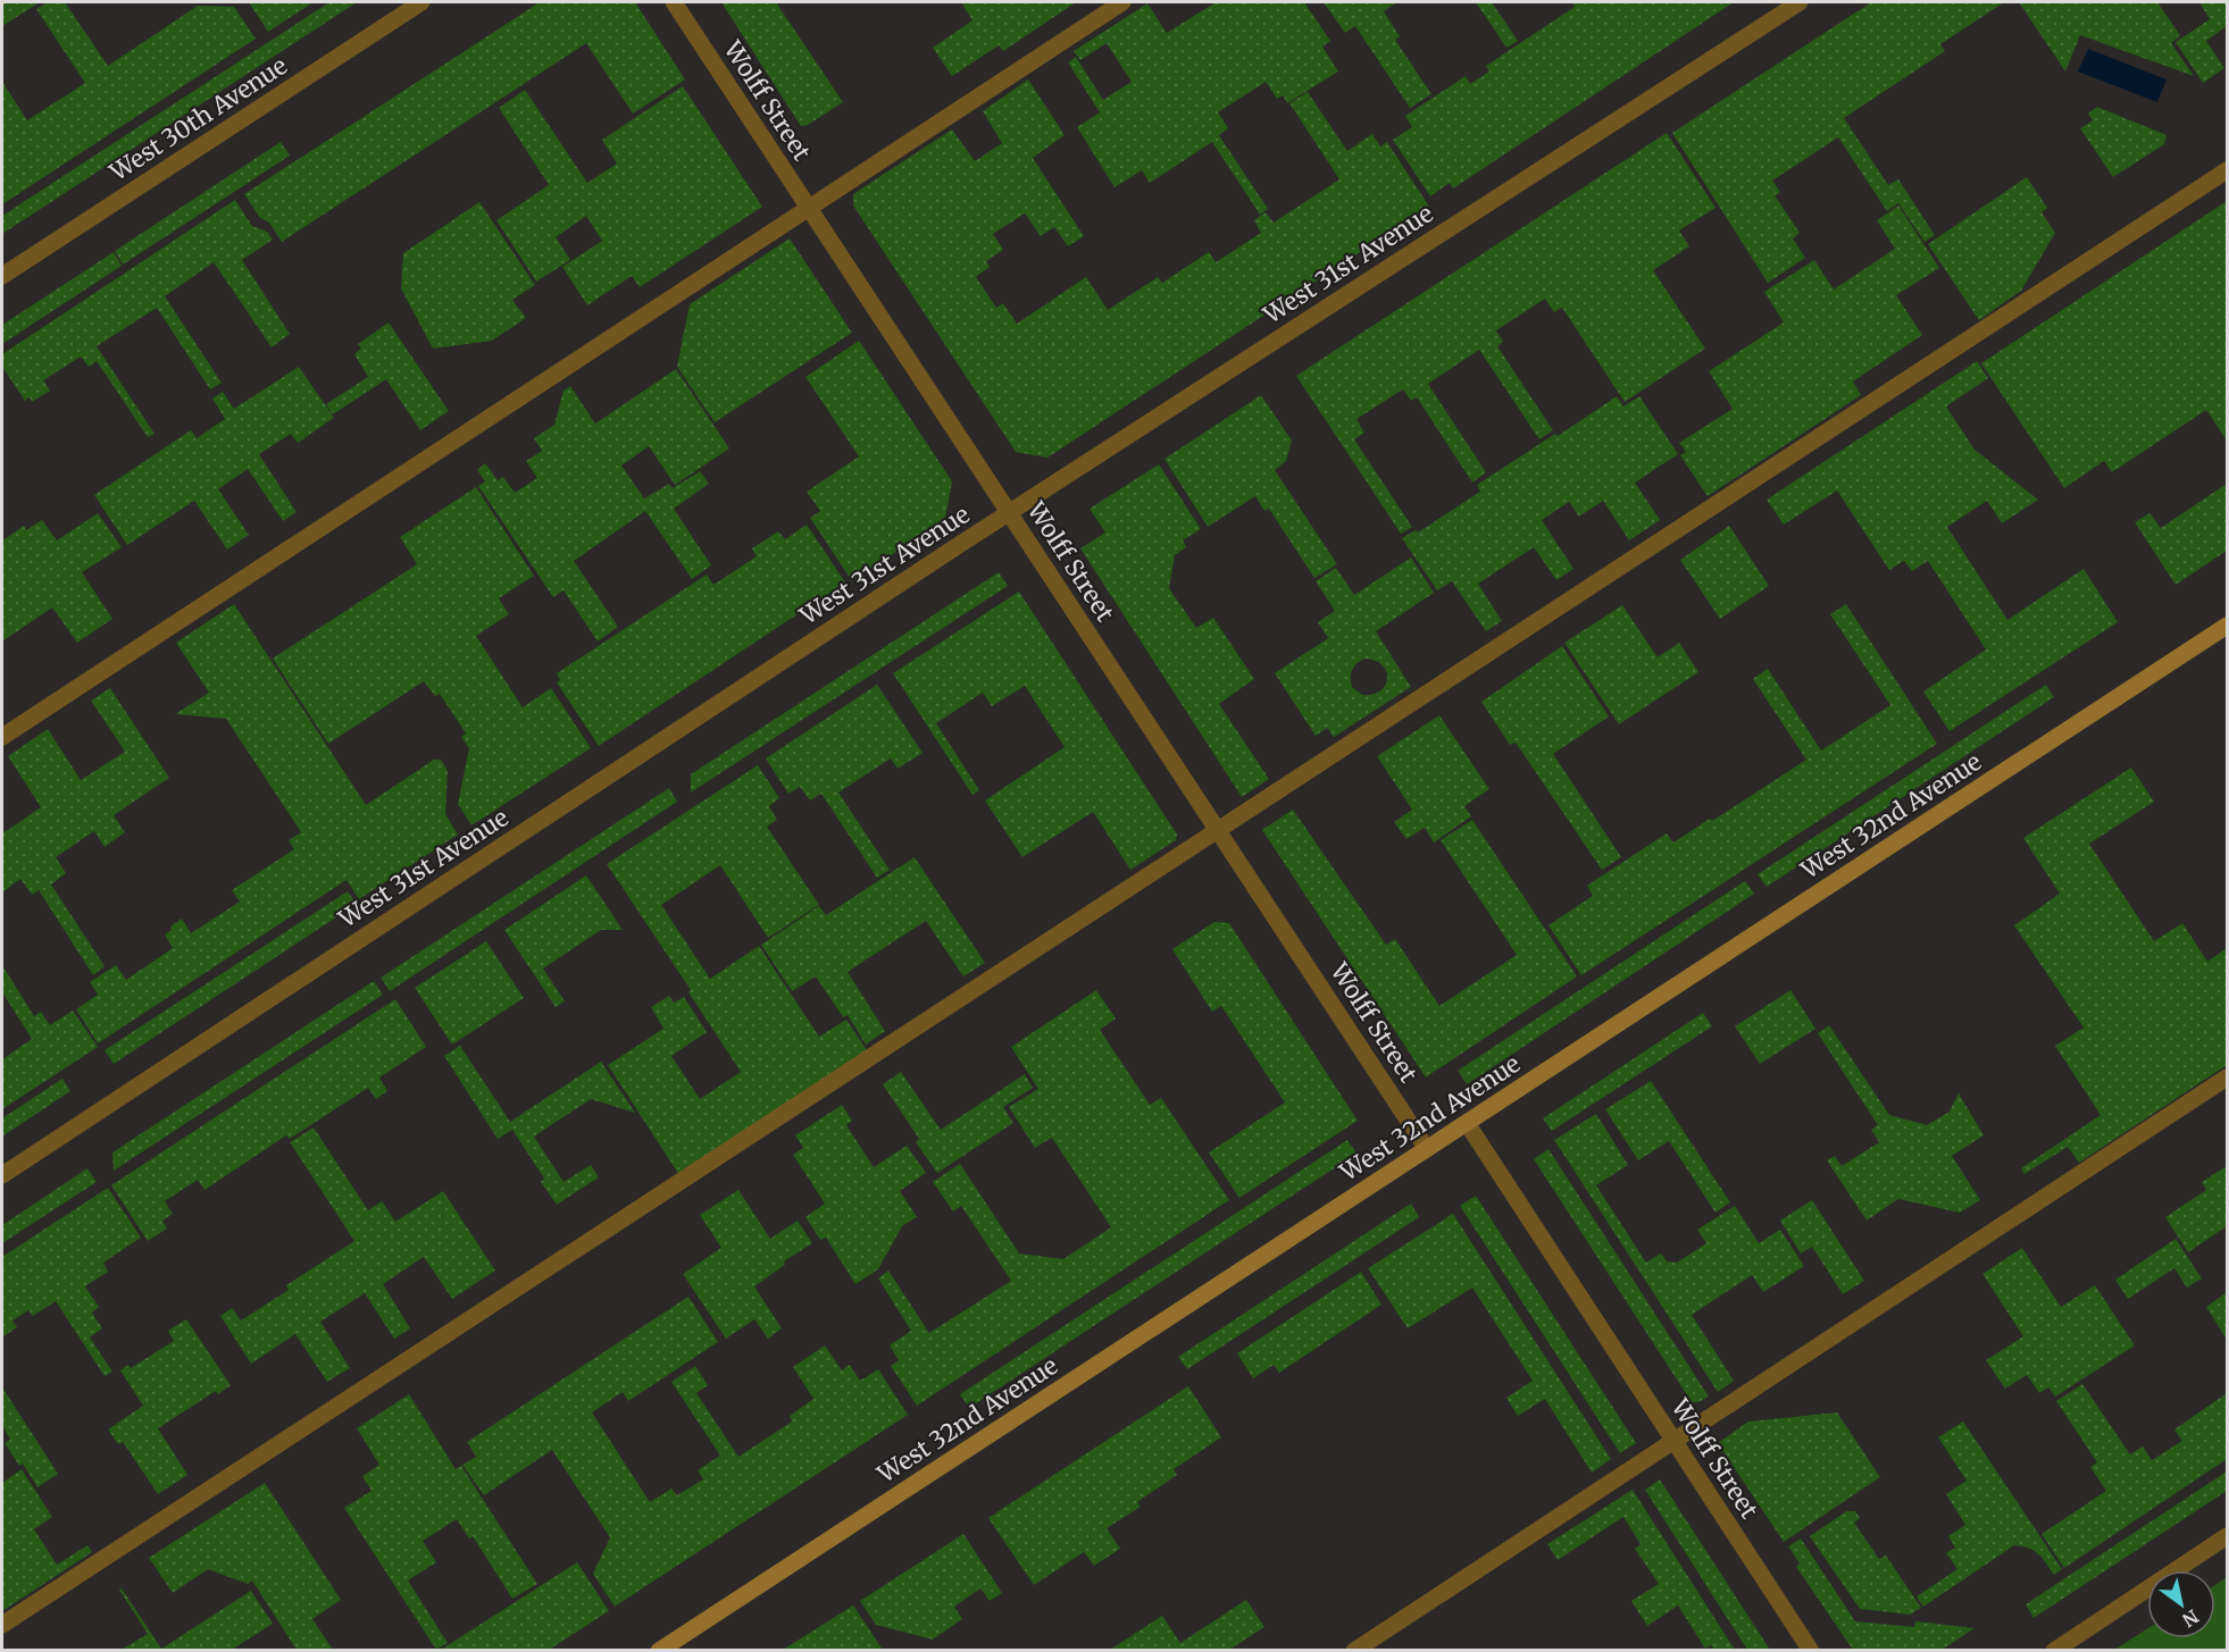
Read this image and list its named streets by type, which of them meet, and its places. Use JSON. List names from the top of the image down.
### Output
{
  "streets": {
    "street": [
      "Wolff Street",
      "West 30th Avenue",
      "West 31st Avenue",
      "West 32nd Avenue"
    ]
  },
  "crossings": [
    ["Wolff Street", "West 31st Avenue"],
    ["Wolff Street", "West 32nd Avenue"]
  ],
  "north": "bottom right"
}
